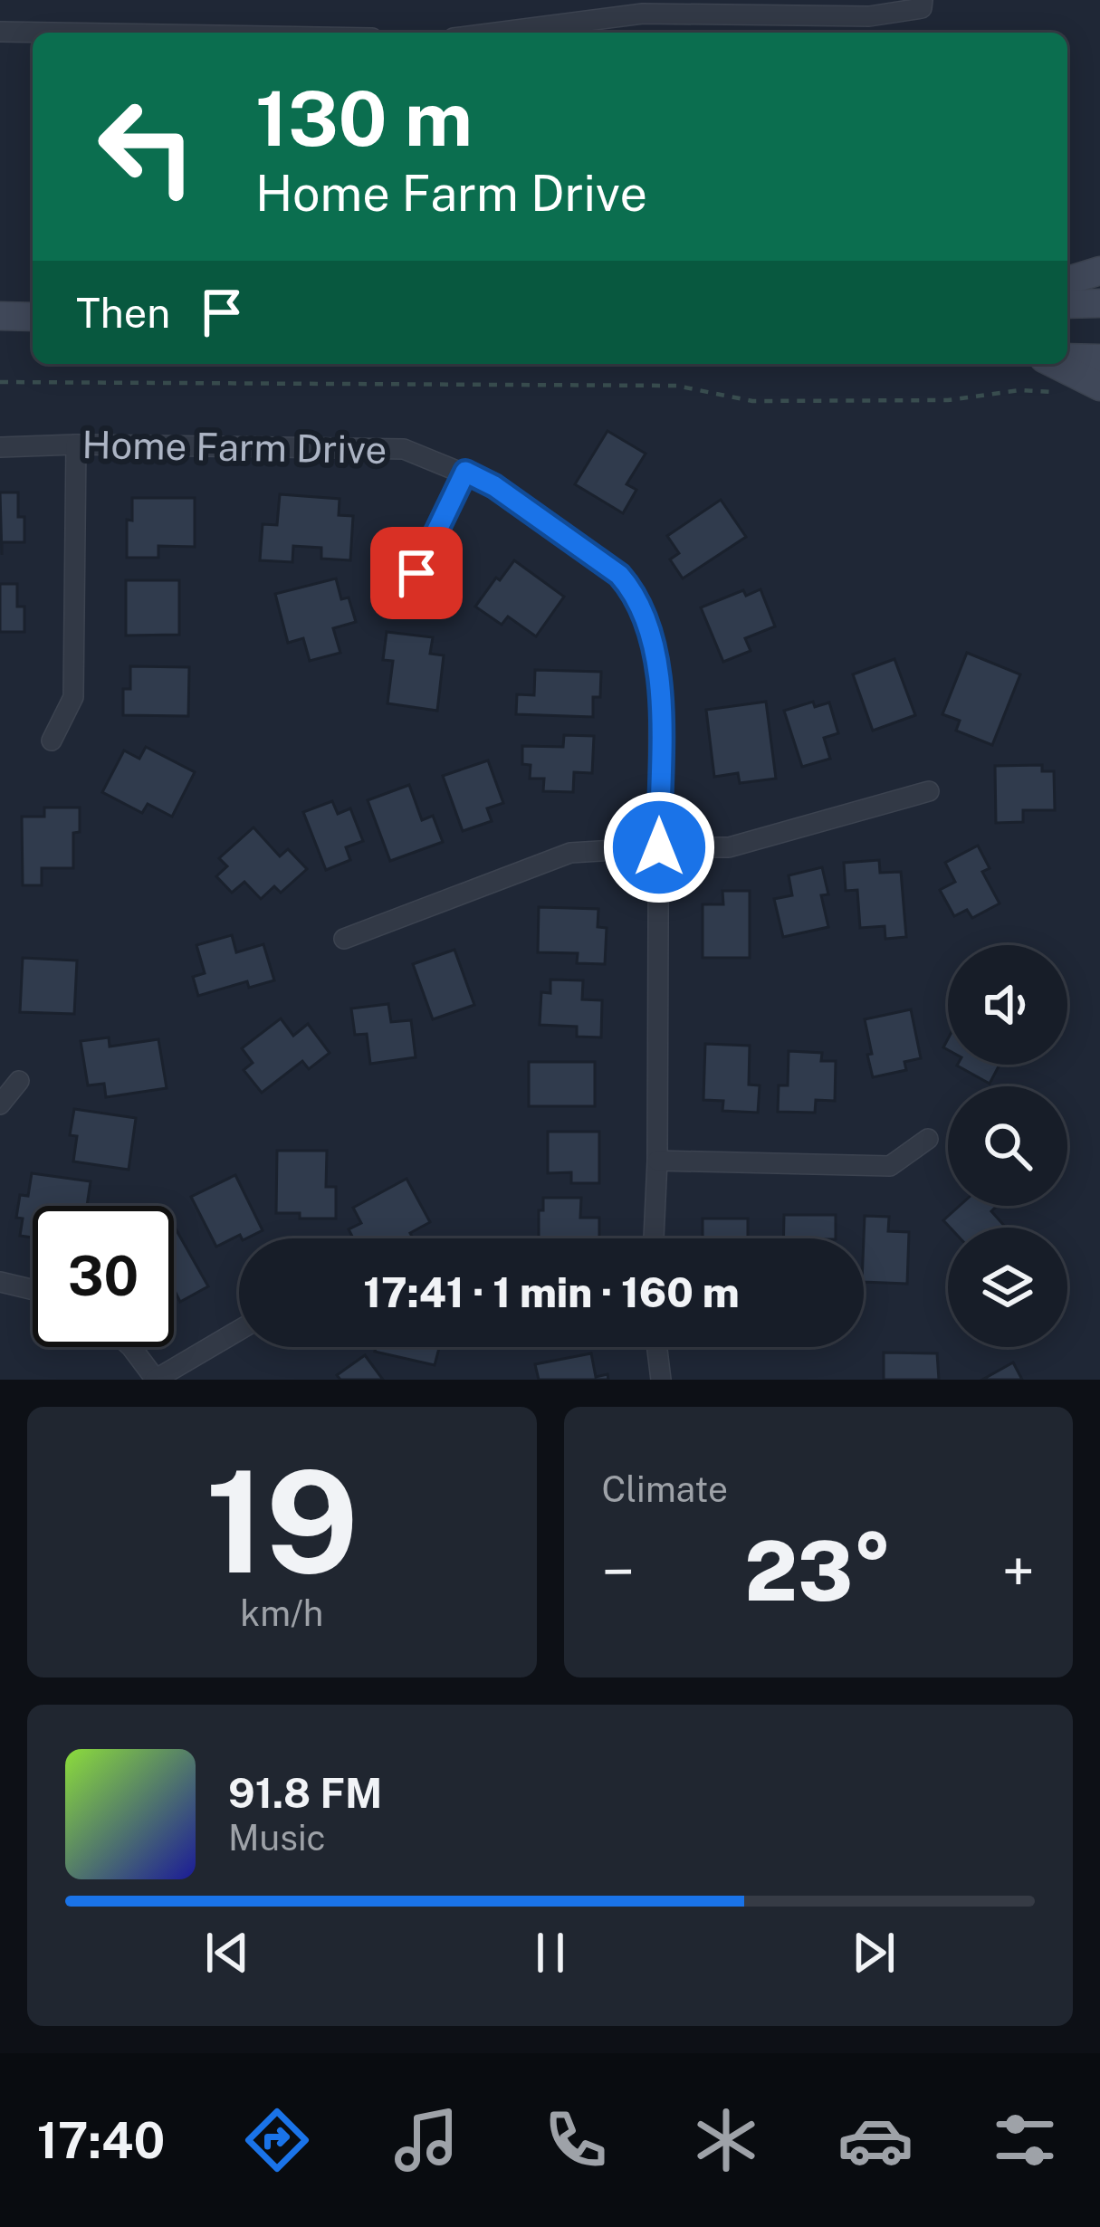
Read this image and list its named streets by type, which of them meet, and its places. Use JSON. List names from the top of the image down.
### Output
{
  "streets": {
    "street": ["Home Farm Drive"]
  },
  "page": {
    "turn": ["130 m", "Home Farm Drive"],
    "then": "Then",
    "limit": "30",
    "trip": "17:41 · 1 min · 160 m",
    "tile": [
      ["19", "km/h"],
      "Climate"
    ],
    "heat": ["−", "23°", "+"],
    "song": ["91.8 FM", "Music"],
    "tabs": "17:40"
  }
}
